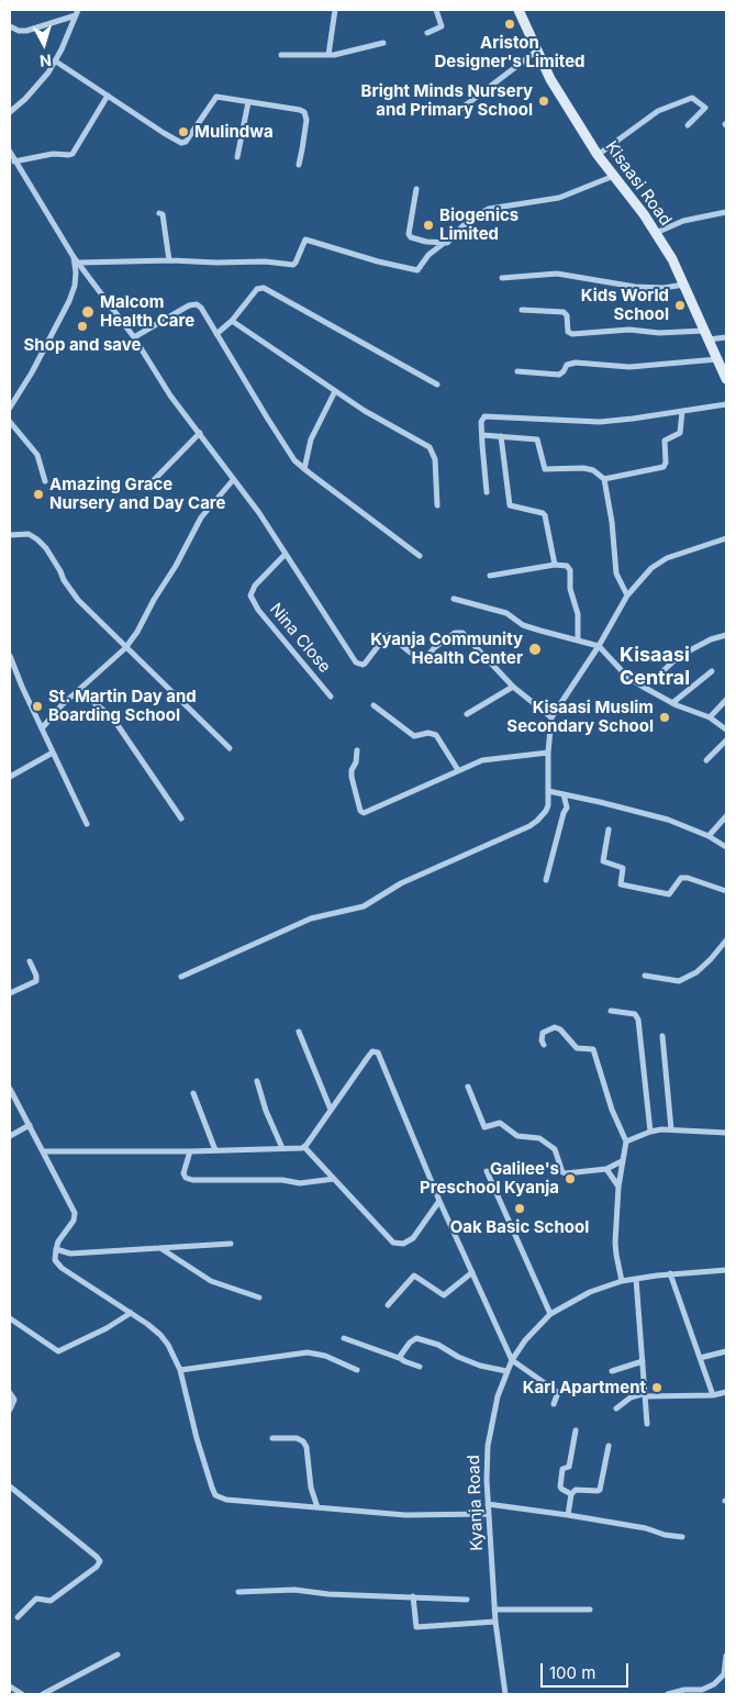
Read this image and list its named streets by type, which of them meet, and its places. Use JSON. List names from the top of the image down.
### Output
{
  "streets": {
    "main road": ["Kisaasi Road"],
    "street": ["Nina Close", "Kyanja Road"]
  },
  "districts": ["Kisaasi Central"],
  "places": [
    "Ariston Designer's Limited",
    "Bright Minds Nursery and Primary School",
    "Mulindwa",
    "Biogenics Limited",
    "Kids World School",
    "Malcom Health Care",
    "Shop and save",
    "Amazing Grace Nursery and Day Care",
    "Kyanja Community Health Center",
    "St. Martin Day and Boarding School",
    "Kisaasi Muslim Secondary School",
    "Galilee's Preschool Kyanja",
    "Oak Basic School",
    "Karl Apartment"
  ],
  "scale_bar": "100 m",
  "north": "bottom"
}
